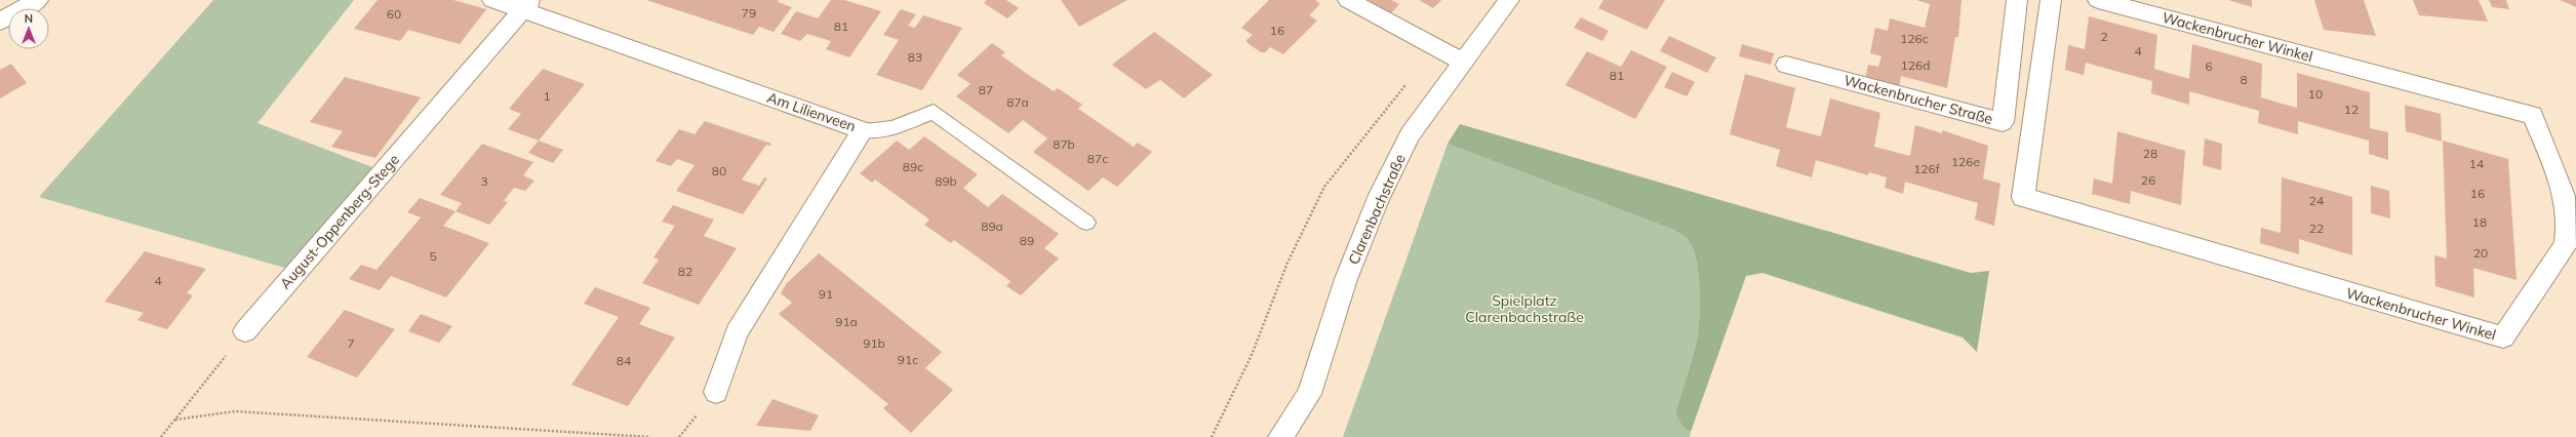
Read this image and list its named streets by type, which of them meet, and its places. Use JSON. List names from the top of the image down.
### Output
{
  "streets": {
    "street": [
      "Wackenbrucher Winkel",
      "Wackenbrucher Straße",
      "Am Lilienveen",
      "Clarenbachstraße",
      "August-Oppenberg-Stege"
    ]
  },
  "crossings": [
    ["Am Lilienveen", "August-Oppenberg-Stege"]
  ],
  "parks": ["Spielplatz Clarenbachstraße"],
  "house_numbers": [
    "79",
    "60",
    "81",
    "16",
    "2",
    "126c",
    "4",
    "83",
    "126d",
    "6",
    "81",
    "8",
    "87",
    "10",
    "1",
    "87a",
    "12",
    "87b",
    "28",
    "87c",
    "126e",
    "14",
    "89c",
    "126f",
    "80",
    "26",
    "3",
    "89b",
    "16",
    "24",
    "18",
    "89a",
    "22",
    "89",
    "20",
    "5",
    "82",
    "4",
    "91",
    "91a",
    "7",
    "91b",
    "91c",
    "84"
  ],
  "north": "top"
}
